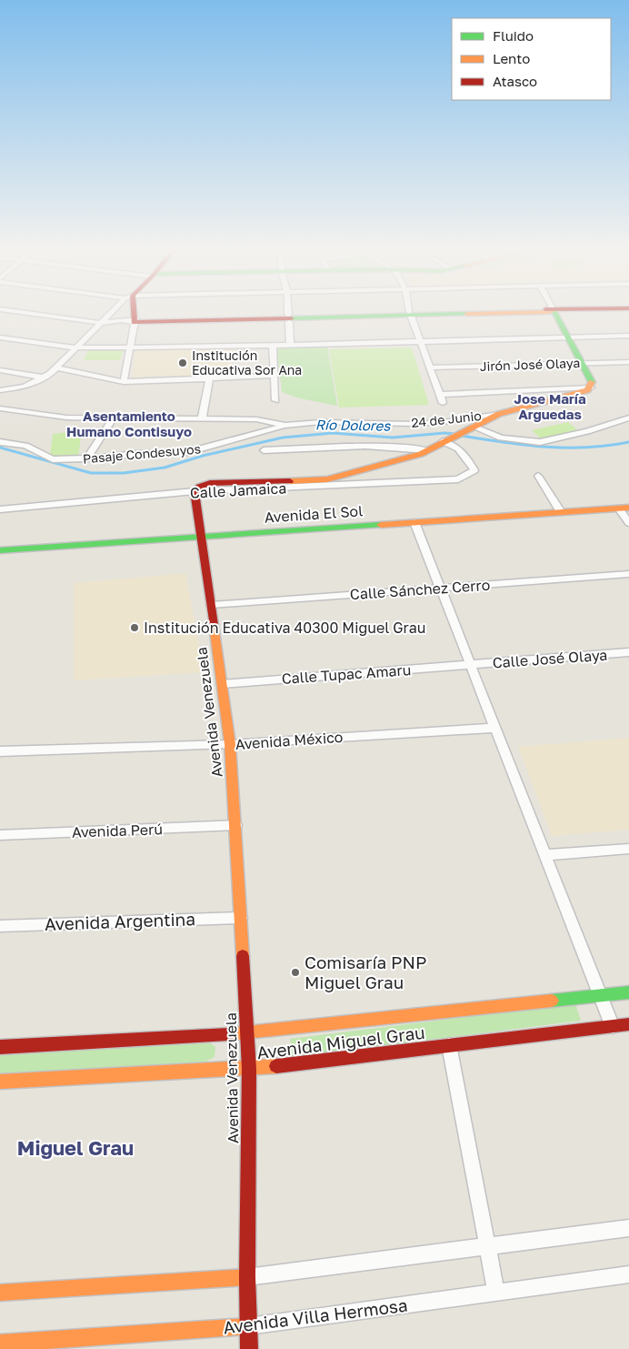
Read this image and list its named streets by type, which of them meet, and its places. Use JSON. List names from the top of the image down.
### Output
{
  "streets": {
    "street": [
      "Jirón José Olaya",
      "24 de Junio",
      "Pasaje Condesuyos",
      "Calle Jamaica",
      "Avenida El Sol",
      "Calle Sánchez Cerro",
      "Calle José Olaya",
      "Calle Tupac Amaru",
      "Avenida Venezuela",
      "Avenida México",
      "Avenida Perú",
      "Avenida Argentina",
      "Avenida Miguel Grau",
      "Avenida Villa Hermosa"
    ]
  },
  "crossings": [
    ["24 de Junio", "Pasaje Condesuyos"],
    ["Calle Jamaica", "Avenida Venezuela"],
    ["Avenida El Sol", "Avenida Venezuela"],
    ["Calle Sánchez Cerro", "Avenida Venezuela"],
    ["Calle José Olaya", "Calle Tupac Amaru"],
    ["Calle Tupac Amaru", "Avenida Venezuela"],
    ["Avenida Venezuela", "Avenida México"],
    ["Avenida Venezuela", "Avenida Perú"],
    ["Avenida Venezuela", "Avenida Argentina"],
    ["Avenida Venezuela", "Avenida Miguel Grau"],
    ["Avenida Venezuela", "Avenida Villa Hermosa"]
  ],
  "districts": ["Jose María Arguedas", "Asentamiento Humano Contisuyo", "Miguel Grau"],
  "water": ["Río Dolores"],
  "places": ["Institución Educativa Sor Ana", "Institución Educativa 40300 Miguel Grau", "Comisaría PNP Miguel Grau"],
  "legend": ["Fluido", "Lento", "Atasco"]
}
